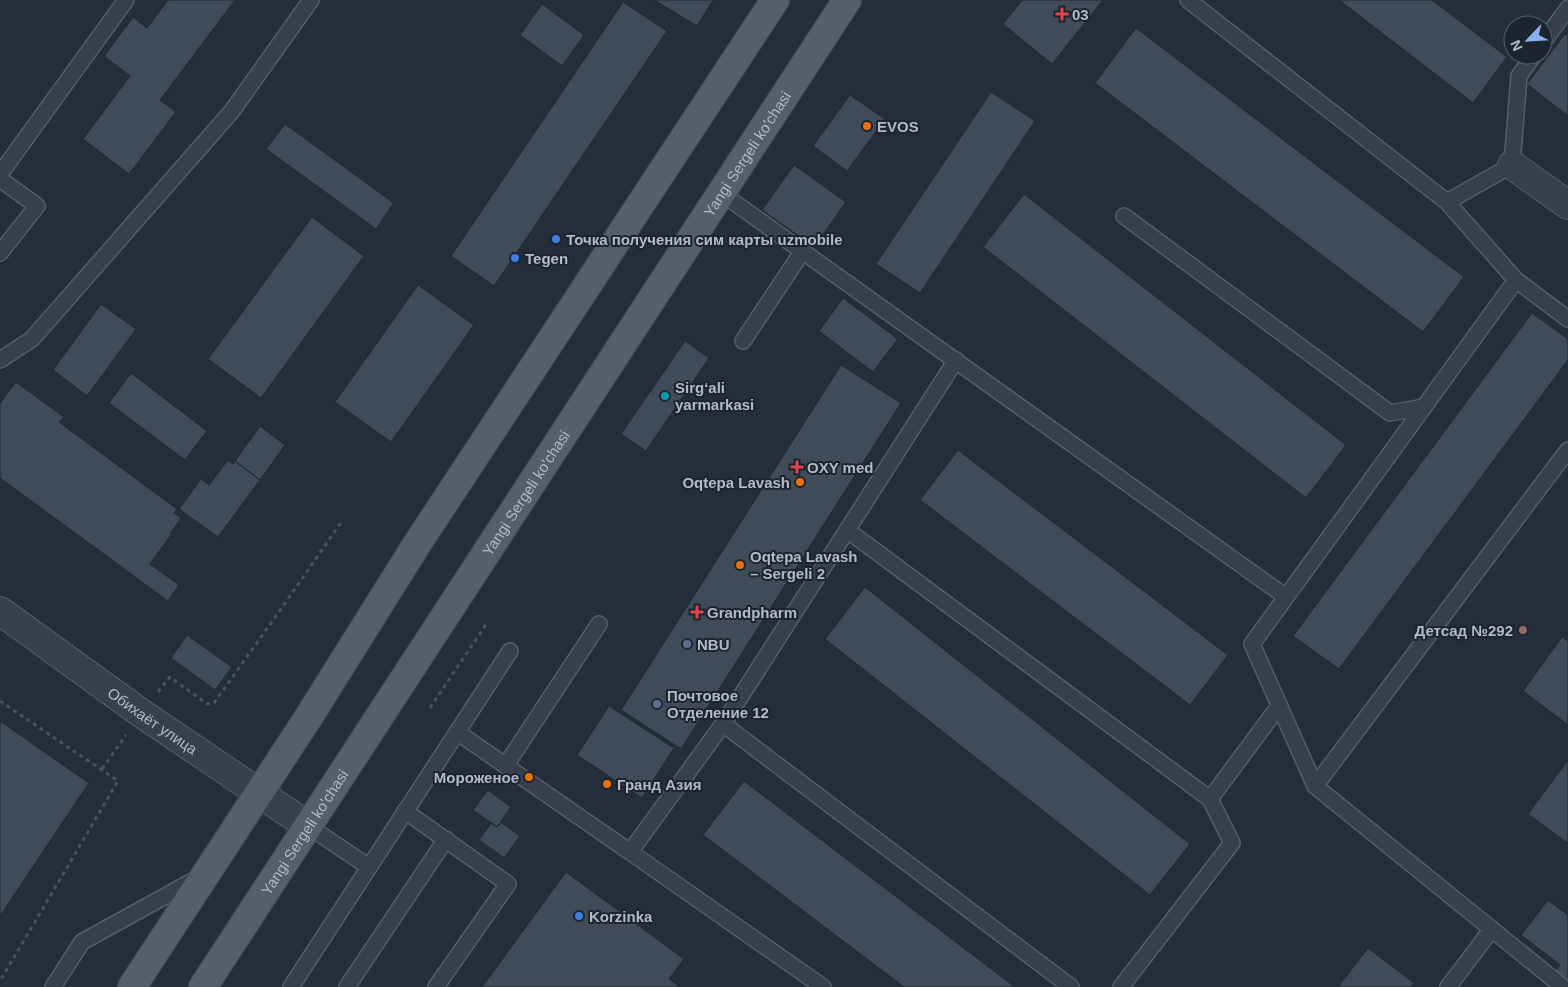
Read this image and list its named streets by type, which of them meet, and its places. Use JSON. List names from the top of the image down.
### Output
{
  "streets": {
    "main road": ["Yangi Sergeli ko'chasi"],
    "street": ["Обихаёт улица"]
  },
  "crossings": [
    ["Yangi Sergeli ko'chasi", "Обихаёт улица"]
  ],
  "places": {
    "health": ["03", "OXY med", "Grandpharm"],
    "other": [
      "EVOS",
      "Точка получения сим карты uzmobile",
      "Tegen",
      "Sirgʻali yarmarkasi",
      "Oqtepa Lavash",
      "Oqtepa Lavash – Sergeli 2",
      "Детсад №292",
      "NBU",
      "Почтовое Отделение 12",
      "Мороженое",
      "Гранд Азия",
      "Korzinka"
    ]
  },
  "north": "bottom left"
}
